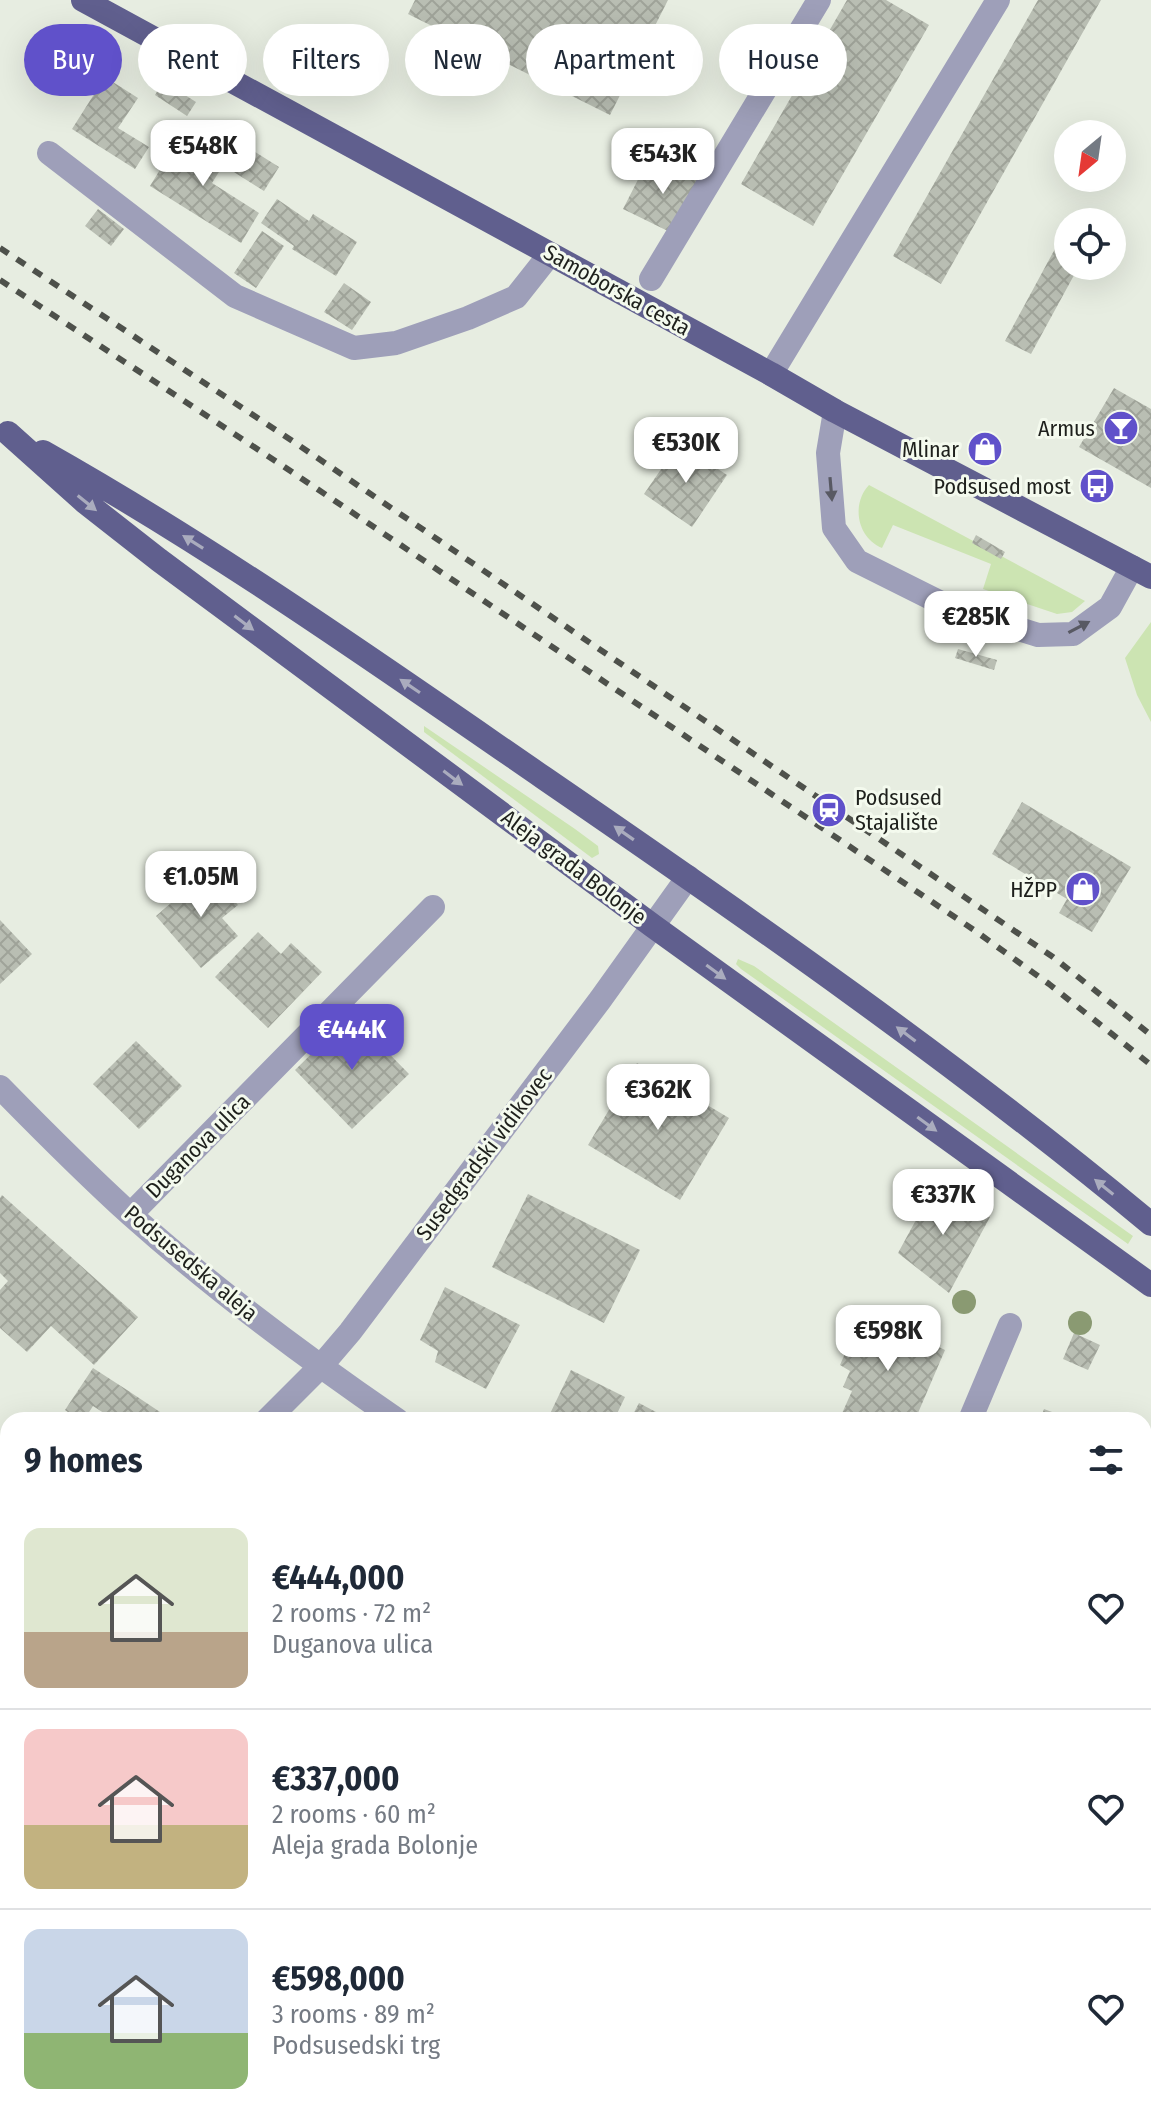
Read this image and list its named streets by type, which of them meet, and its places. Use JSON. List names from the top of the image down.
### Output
{
  "streets": {
    "main road": ["Samoborska cesta", "Aleja grada Bolonje"],
    "street": ["Duganova ulica", "Susedgradski vidikovec", "Podsusedska aleja"]
  },
  "crossings": [
    ["Aleja grada Bolonje", "Susedgradski vidikovec"],
    ["Duganova ulica", "Podsusedska aleja"],
    ["Susedgradski vidikovec", "Podsusedska aleja"]
  ],
  "places": {
    "bar": ["Armus"],
    "shop": ["Mlinar", "HŽPP"],
    "bus stop": ["Podsused most"],
    "station": ["Podsused Stajalište"]
  },
  "north": "bottom left",
  "page": {
    "chip": [
      "Buy",
      "Rent",
      "Filters",
      "New",
      "Apartment",
      "House"
    ],
    "price": [
      "€548K",
      "€543K",
      "€530K",
      "€285K",
      "€1.05M",
      "€444K",
      "€362K",
      "€337K",
      "€598K"
    ],
    "heading": "9 homes",
    "list": [
      {
        "name": "€444,000",
        "note": "2 rooms · 72 m² · Duganova ulica"
      },
      {
        "name": "€337,000",
        "note": "2 rooms · 60 m² · Aleja grada Bolonje"
      },
      {
        "name": "€598,000",
        "note": "3 rooms · 89 m² · Podsusedski trg"
      }
    ]
  }
}
